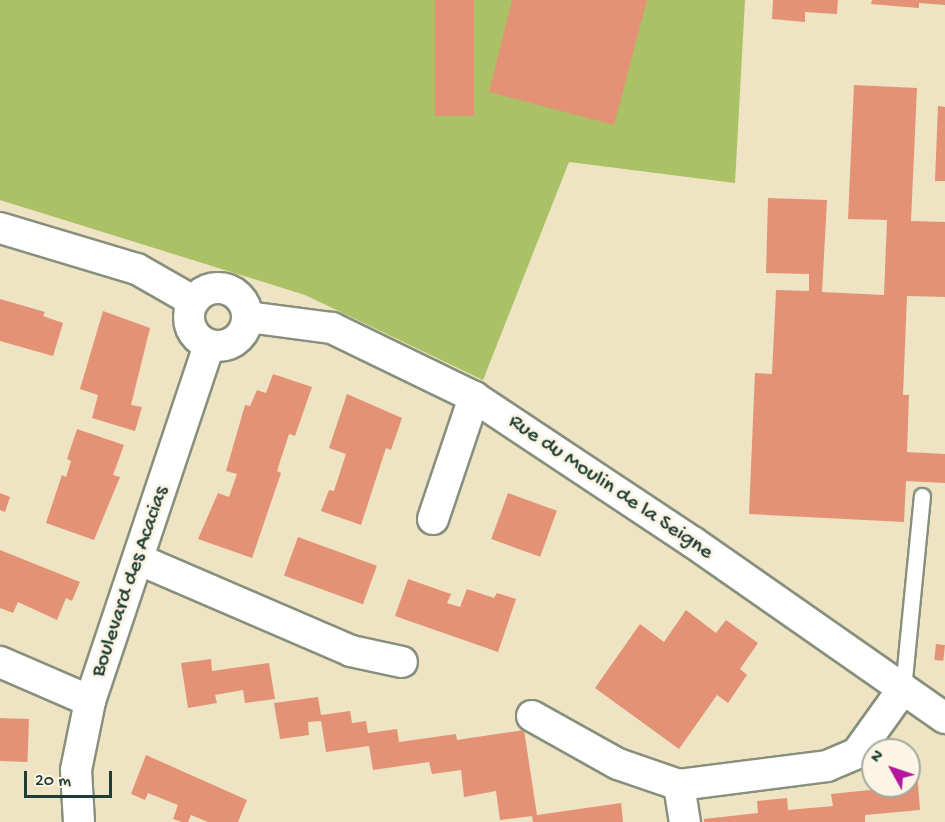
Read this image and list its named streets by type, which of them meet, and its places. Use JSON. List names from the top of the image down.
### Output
{
  "streets": {
    "street": ["Rue du Moulin de la Seigne", "Boulevard des Acacias"]
  },
  "crossings": [
    ["Rue du Moulin de la Seigne", "Boulevard des Acacias"]
  ],
  "scale_bar": "20 m",
  "north": "top left"
}
